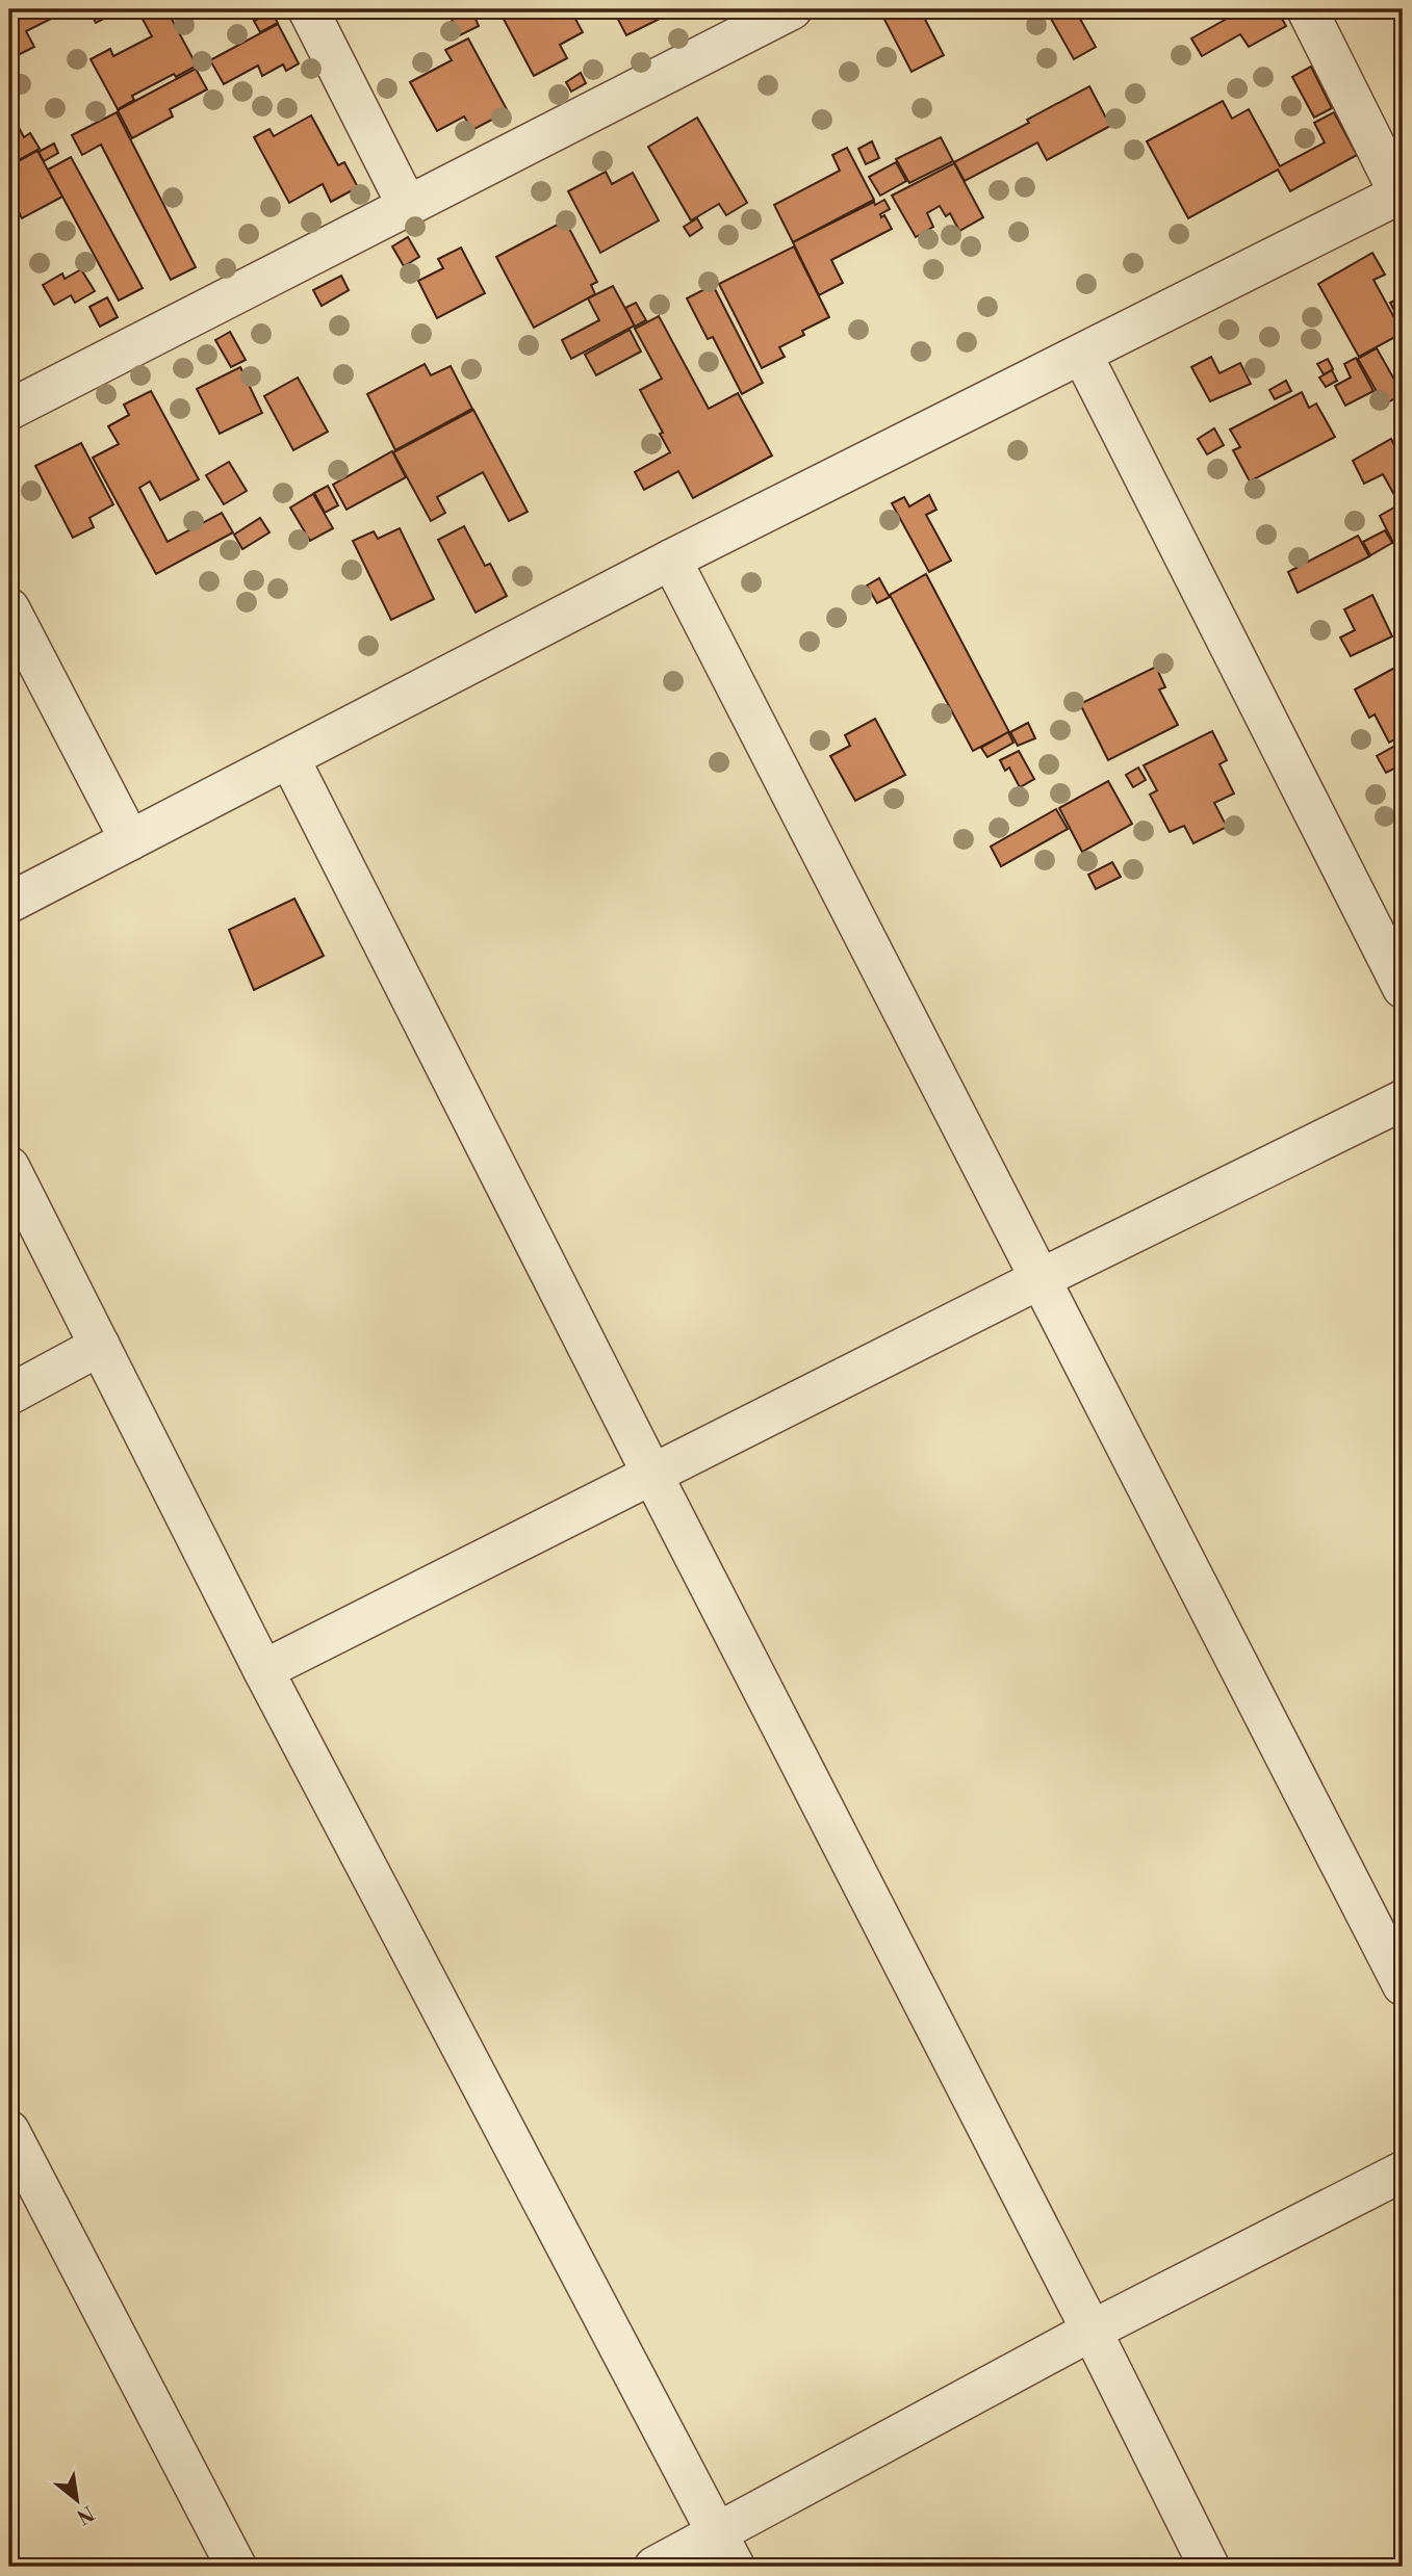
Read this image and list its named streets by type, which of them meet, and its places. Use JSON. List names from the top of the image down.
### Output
{
  "north": "bottom right"
}
